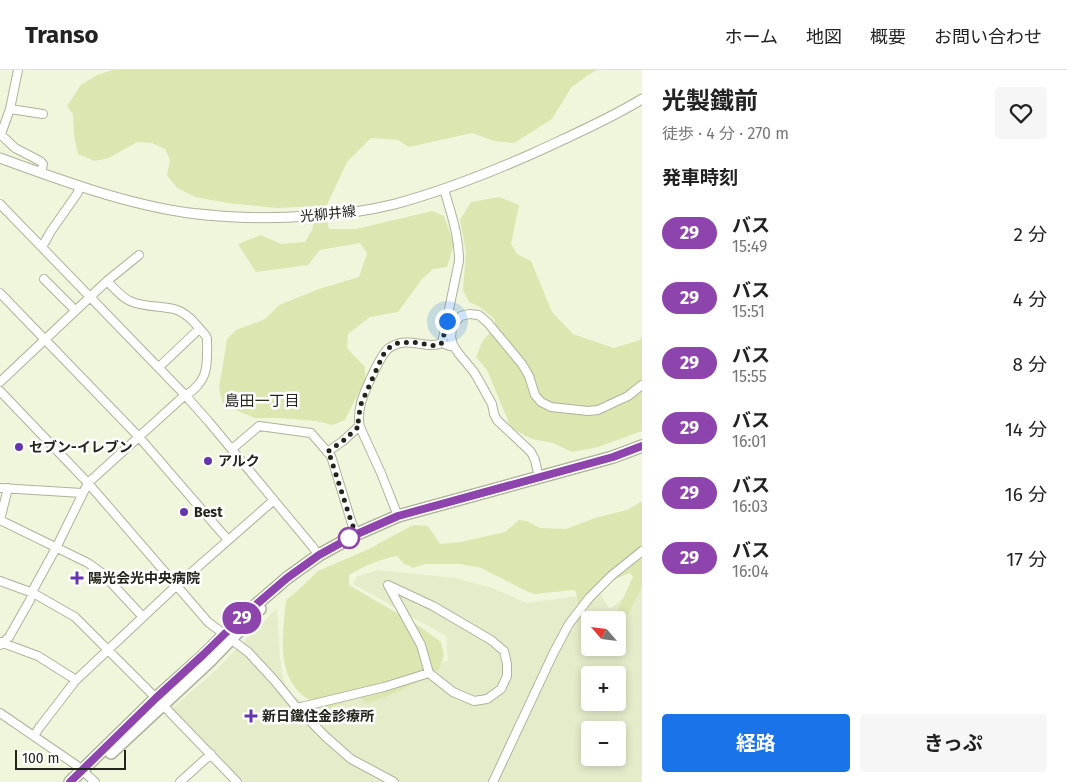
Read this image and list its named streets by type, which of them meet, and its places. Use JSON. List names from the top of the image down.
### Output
{
  "streets": {
    "main road": ["光柳井線"]
  },
  "districts": ["島田一丁目"],
  "places": {
    "other": ["セブン-イレブン", "アルク", "Best"],
    "health": ["陽光会光中央病院", "新日鐵住金診療所"]
  },
  "lines": ["bus line 29"],
  "scale_bar": "100 m",
  "north": "top left",
  "page": {
    "header": "Transo",
    "nav": [
      "ホーム",
      "地図",
      "概要",
      "お問い合わせ"
    ],
    "on_map": "29",
    "heading": [
      ["光製鐵前", "徒歩 · 4 分 · 270 m"],
      "発車時刻"
    ],
    "list": [
      {
        "mark": "29",
        "name": "バス",
        "note": "15:49",
        "value": "2 分"
      },
      {
        "mark": "29",
        "name": "バス",
        "note": "15:51",
        "value": "4 分"
      },
      {
        "mark": "29",
        "name": "バス",
        "note": "15:55",
        "value": "8 分"
      },
      {
        "mark": "29",
        "name": "バス",
        "note": "16:01",
        "value": "14 分"
      },
      {
        "mark": "29",
        "name": "バス",
        "note": "16:03",
        "value": "16 分"
      },
      {
        "mark": "29",
        "name": "バス",
        "note": "16:04",
        "value": "17 分"
      }
    ],
    "map_buttons": ["+", "−"],
    "buttons": ["経路", "きっぷ"],
    "scale": "100 m"
  }
}
